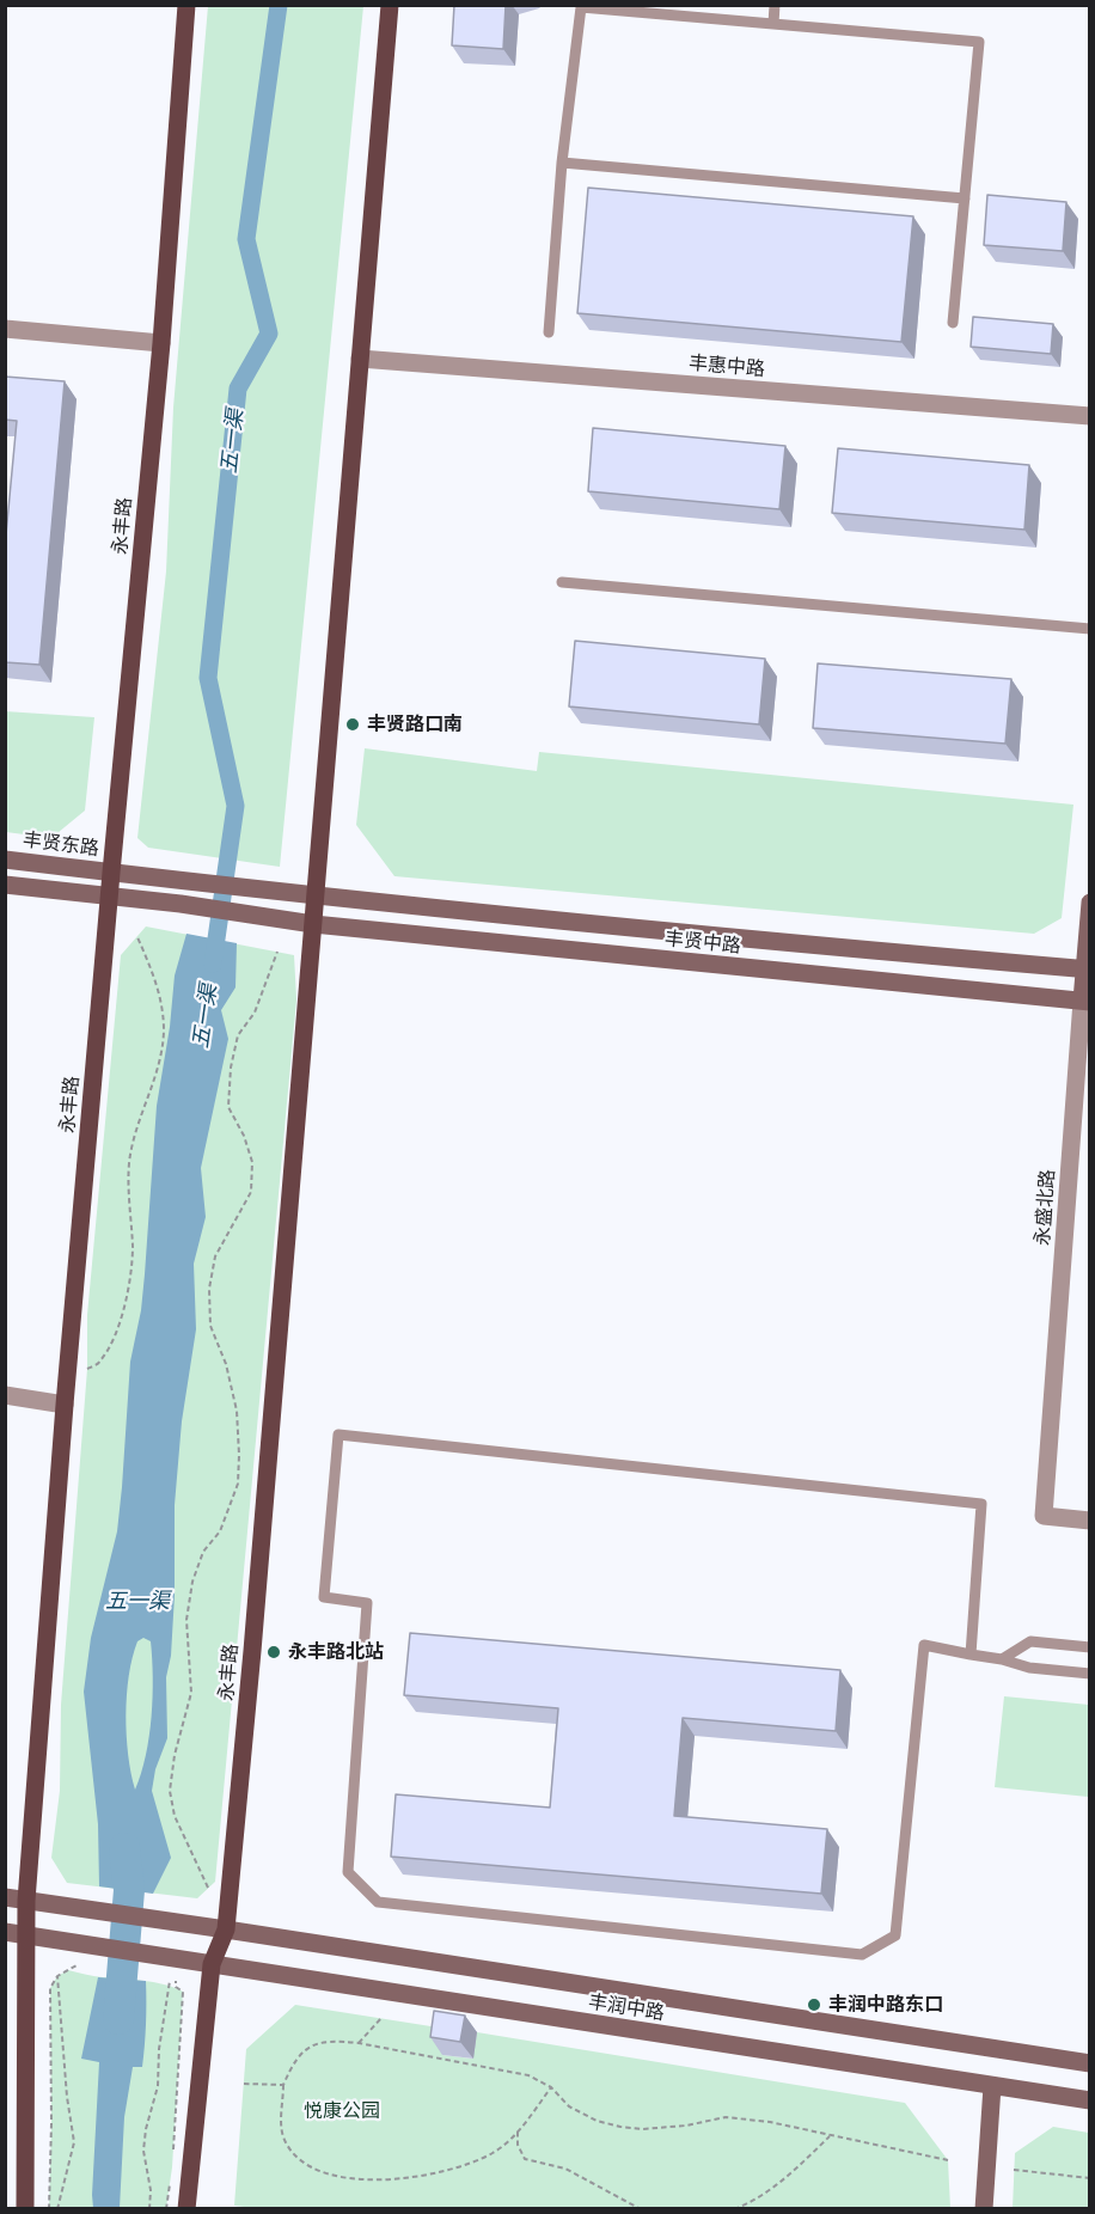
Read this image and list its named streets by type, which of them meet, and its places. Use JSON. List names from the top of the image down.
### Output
{
  "streets": {
    "main road": ["永丰路"],
    "street": [
      "丰惠中路",
      "丰贤东路",
      "丰贤中路",
      "永盛北路",
      "丰润中路"
    ]
  },
  "crossings": [
    ["丰惠中路", "永丰路"],
    ["永丰路", "丰贤东路"],
    ["永丰路", "丰贤中路"],
    ["永丰路", "丰润中路"],
    ["丰贤东路", "丰贤中路"],
    ["丰贤中路", "永盛北路"]
  ],
  "water": ["五一渠"],
  "parks": ["悦康公园"],
  "places": ["丰贤路口南", "永丰路北站", "丰润中路东口"]
}
